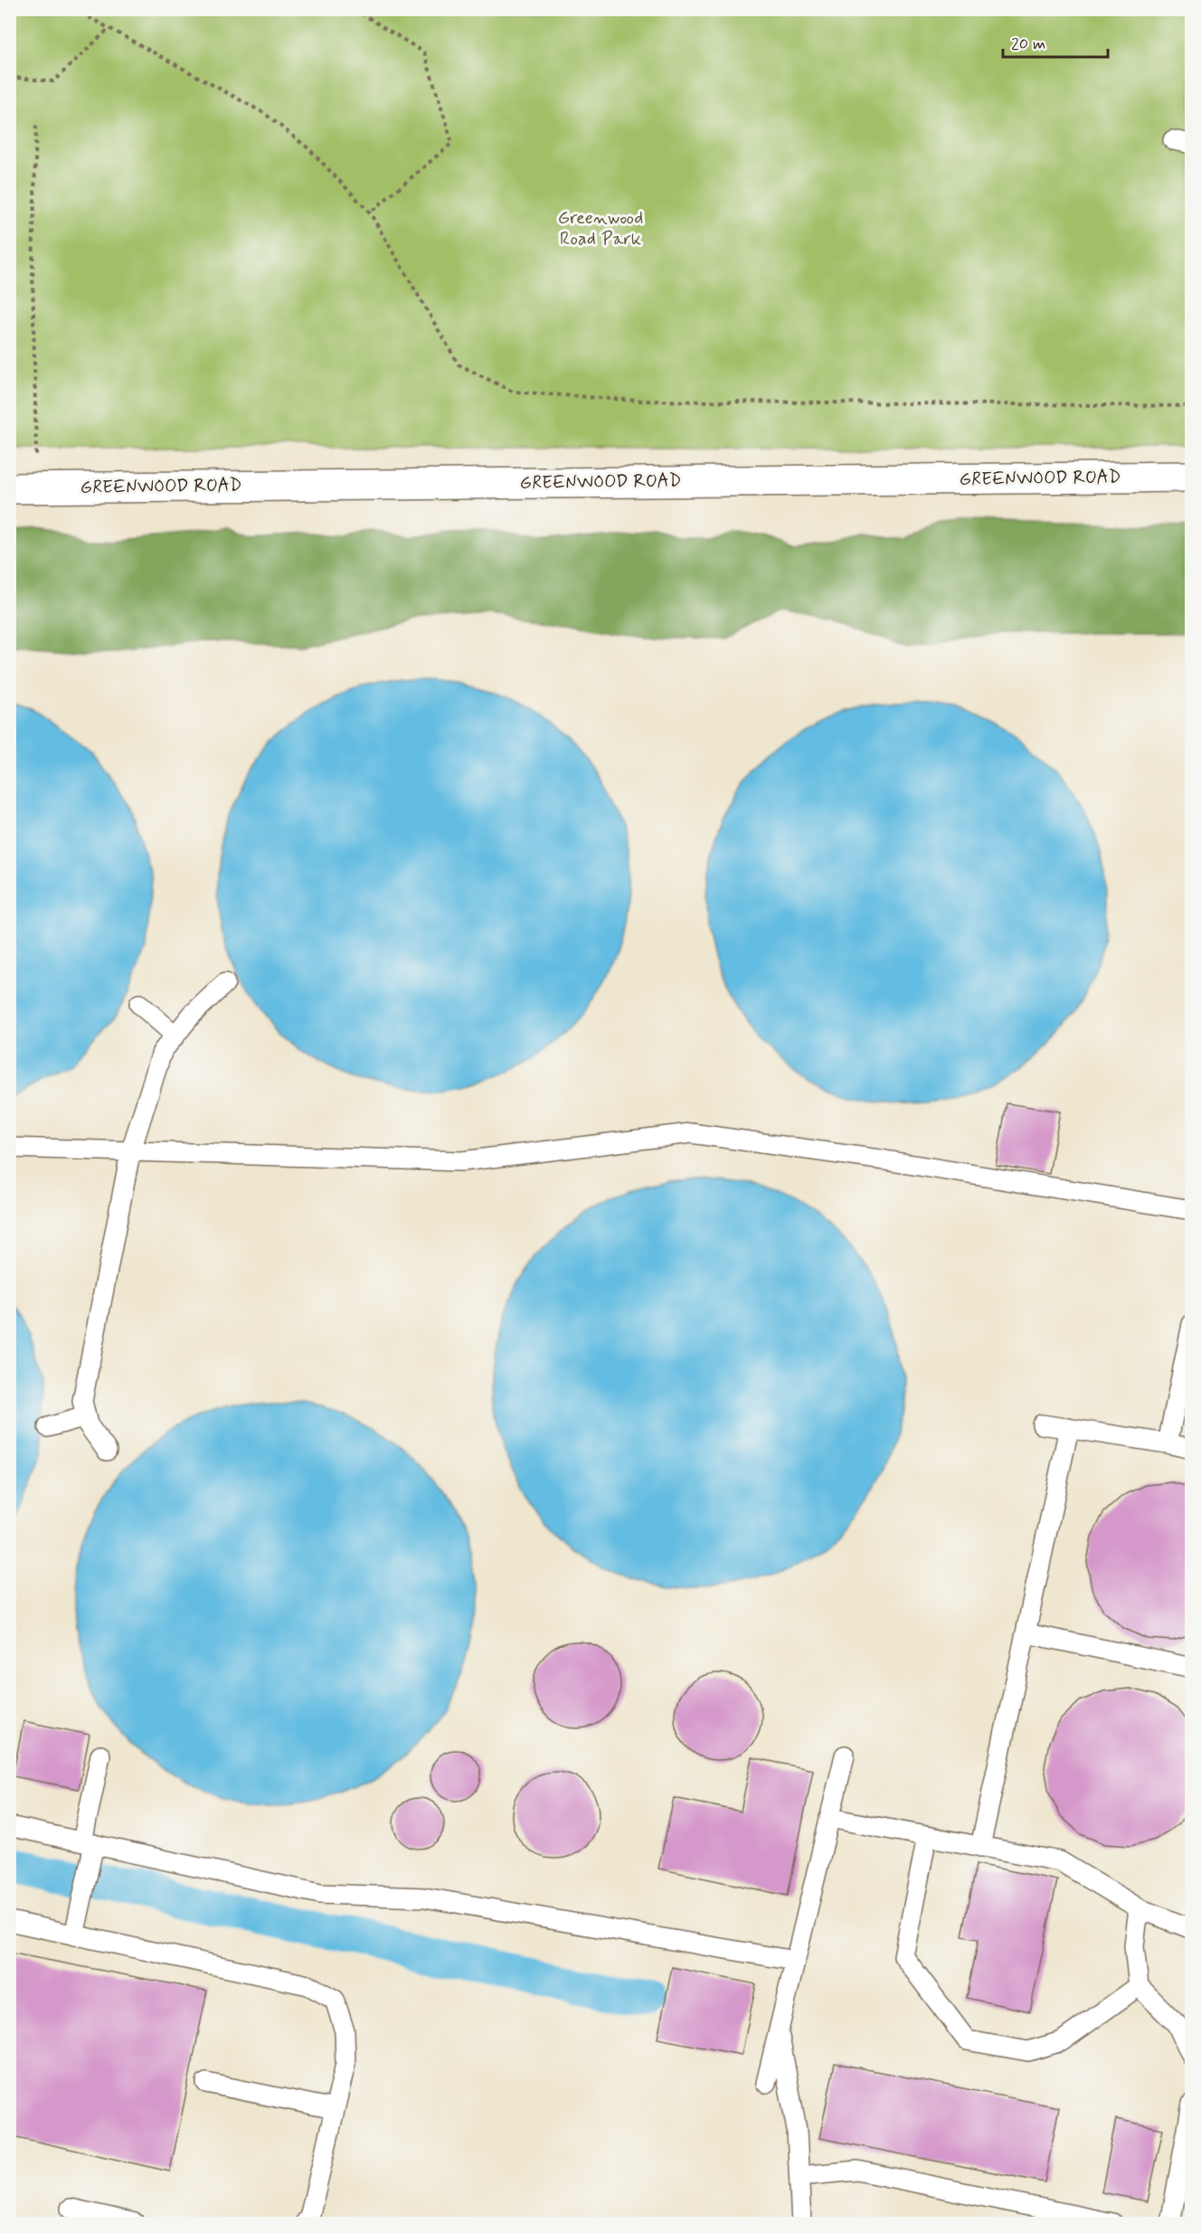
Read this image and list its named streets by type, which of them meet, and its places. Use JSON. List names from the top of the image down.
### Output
{
  "streets": {
    "street": ["GREENWOOD ROAD"]
  },
  "parks": ["Greenwood Road Park"],
  "scale_bar": "20 m"
}
